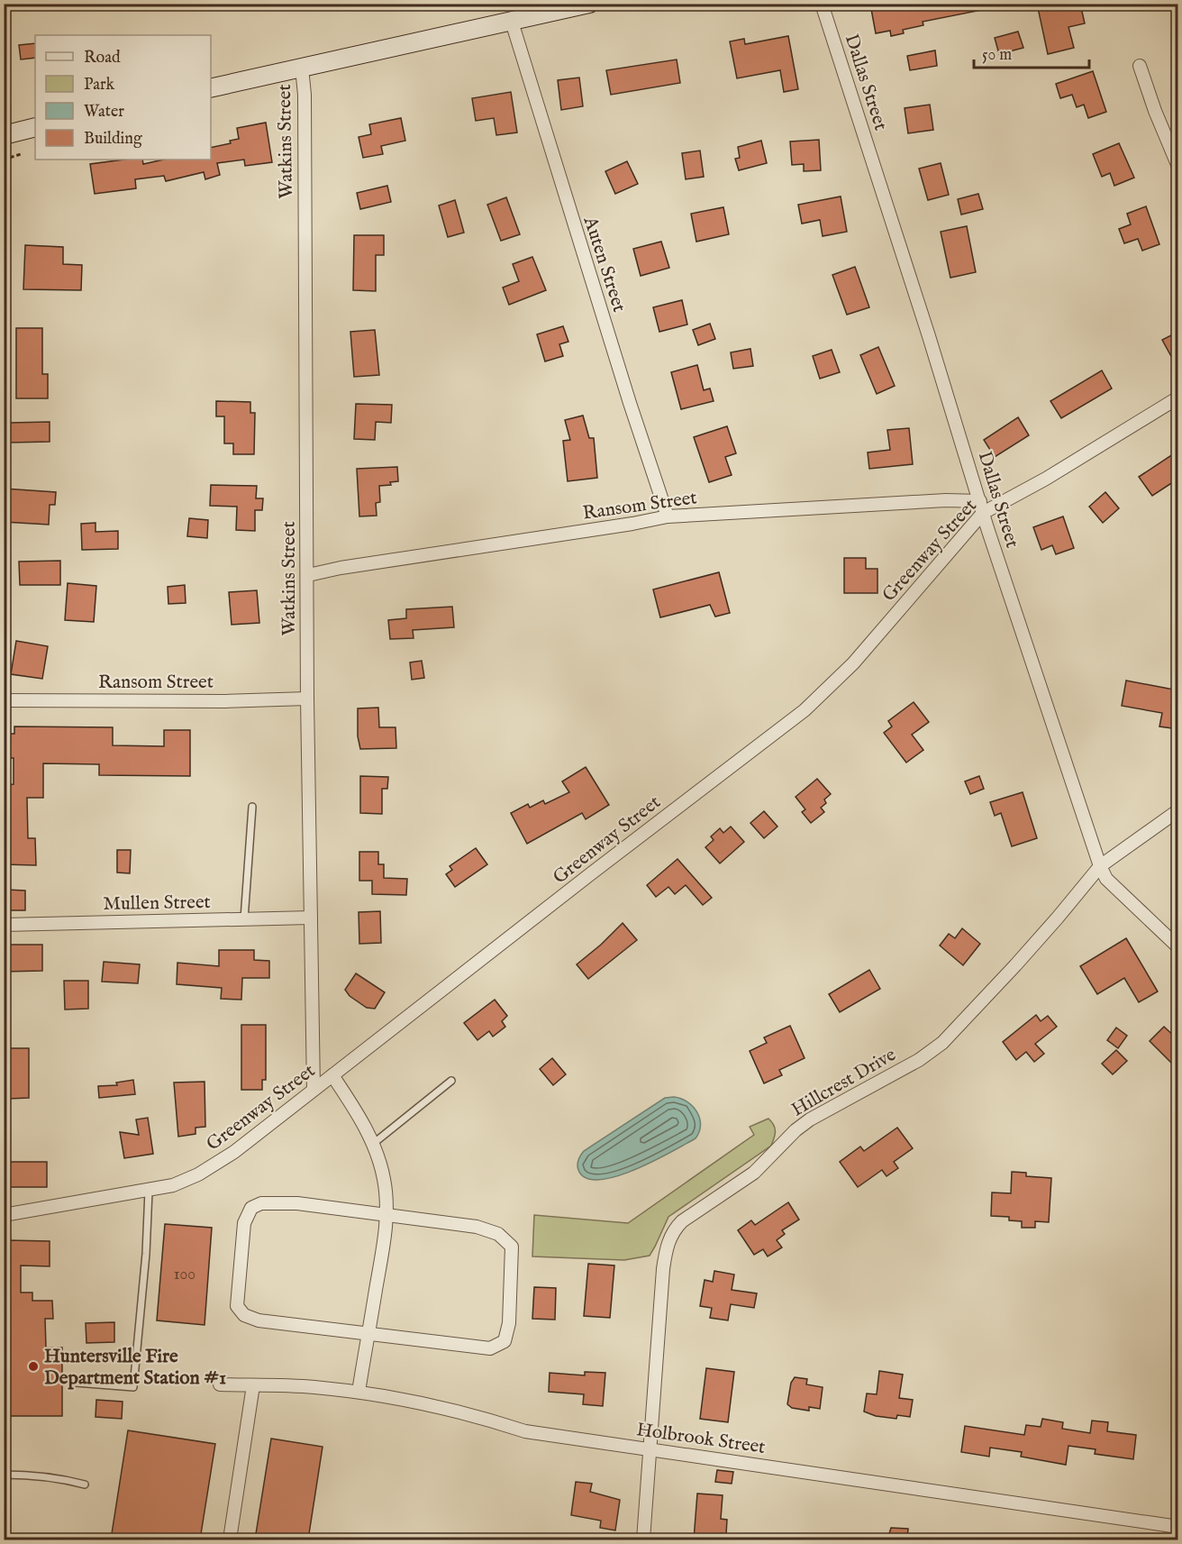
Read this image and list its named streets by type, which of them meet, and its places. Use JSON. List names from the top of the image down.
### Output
{
  "streets": {
    "street": [
      "Dallas Street",
      "Watkins Street",
      "Auten Street",
      "Ransom Street",
      "Greenway Street",
      "Mullen Street",
      "Hillcrest Drive",
      "Holbrook Street"
    ]
  },
  "crossings": [
    ["Dallas Street", "Ransom Street"],
    ["Dallas Street", "Greenway Street"],
    ["Dallas Street", "Hillcrest Drive"],
    ["Watkins Street", "Ransom Street"],
    ["Watkins Street", "Greenway Street"],
    ["Watkins Street", "Mullen Street"],
    ["Auten Street", "Ransom Street"],
    ["Ransom Street", "Greenway Street"],
    ["Hillcrest Drive", "Holbrook Street"]
  ],
  "places": ["Huntersville Fire Department Station #1"],
  "house_numbers": ["100"],
  "legend": [
    "Road",
    "Park",
    "Water",
    "Building"
  ],
  "scale_bar": "50 m"
}
